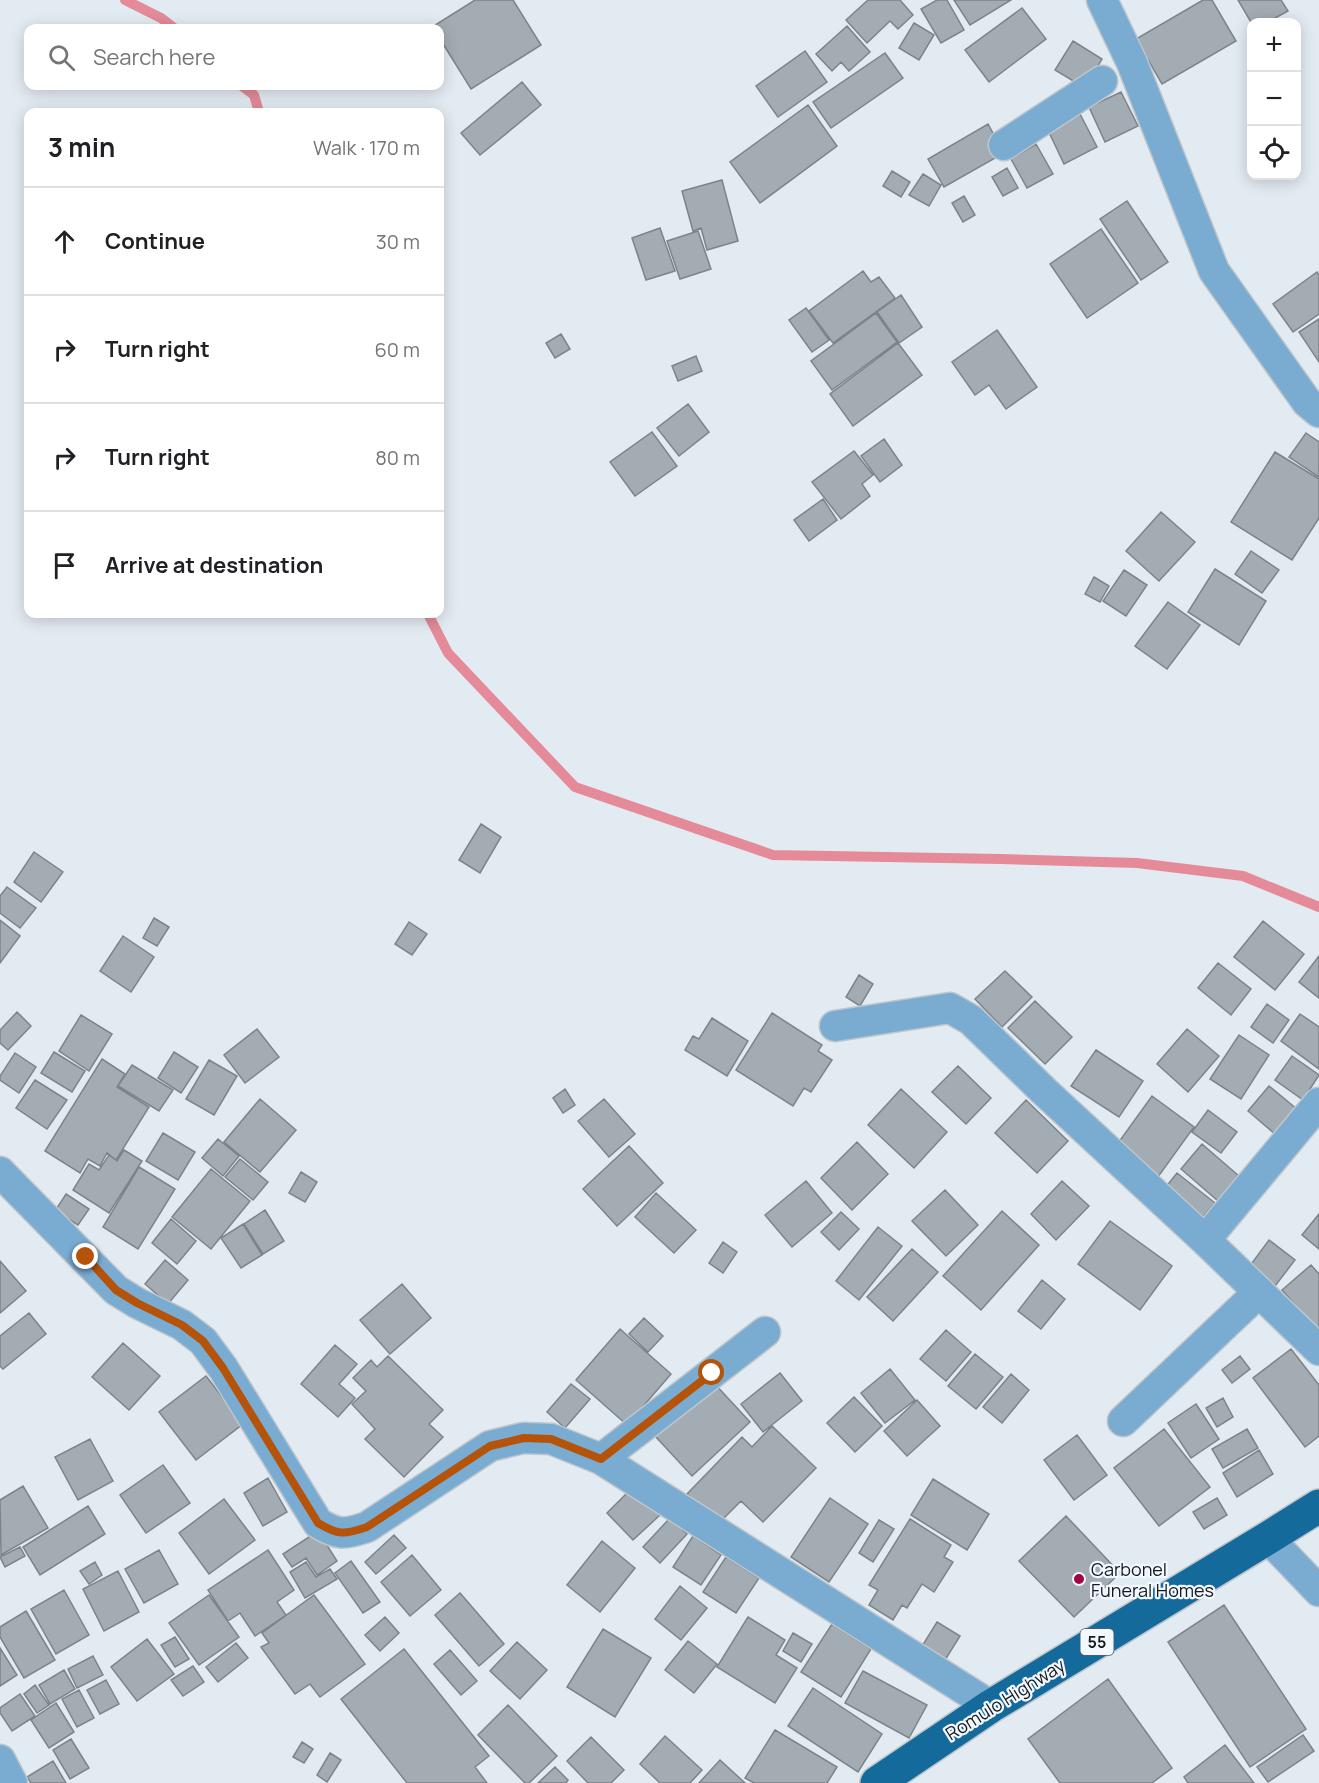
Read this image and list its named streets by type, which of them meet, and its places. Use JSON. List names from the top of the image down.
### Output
{
  "streets": {
    "highway": ["55", "Romulo Highway"]
  },
  "places": ["Carbonel Funeral Homes"],
  "page": {
    "map_buttons": ["+", "−"],
    "search": "Search here",
    "heading": ["3 min", "Walk · 170 m"],
    "list": [
      ["Continue", "30 m"],
      ["Turn right", "60 m"],
      ["Turn right", "80 m"],
      "Arrive at destination"
    ]
  }
}
